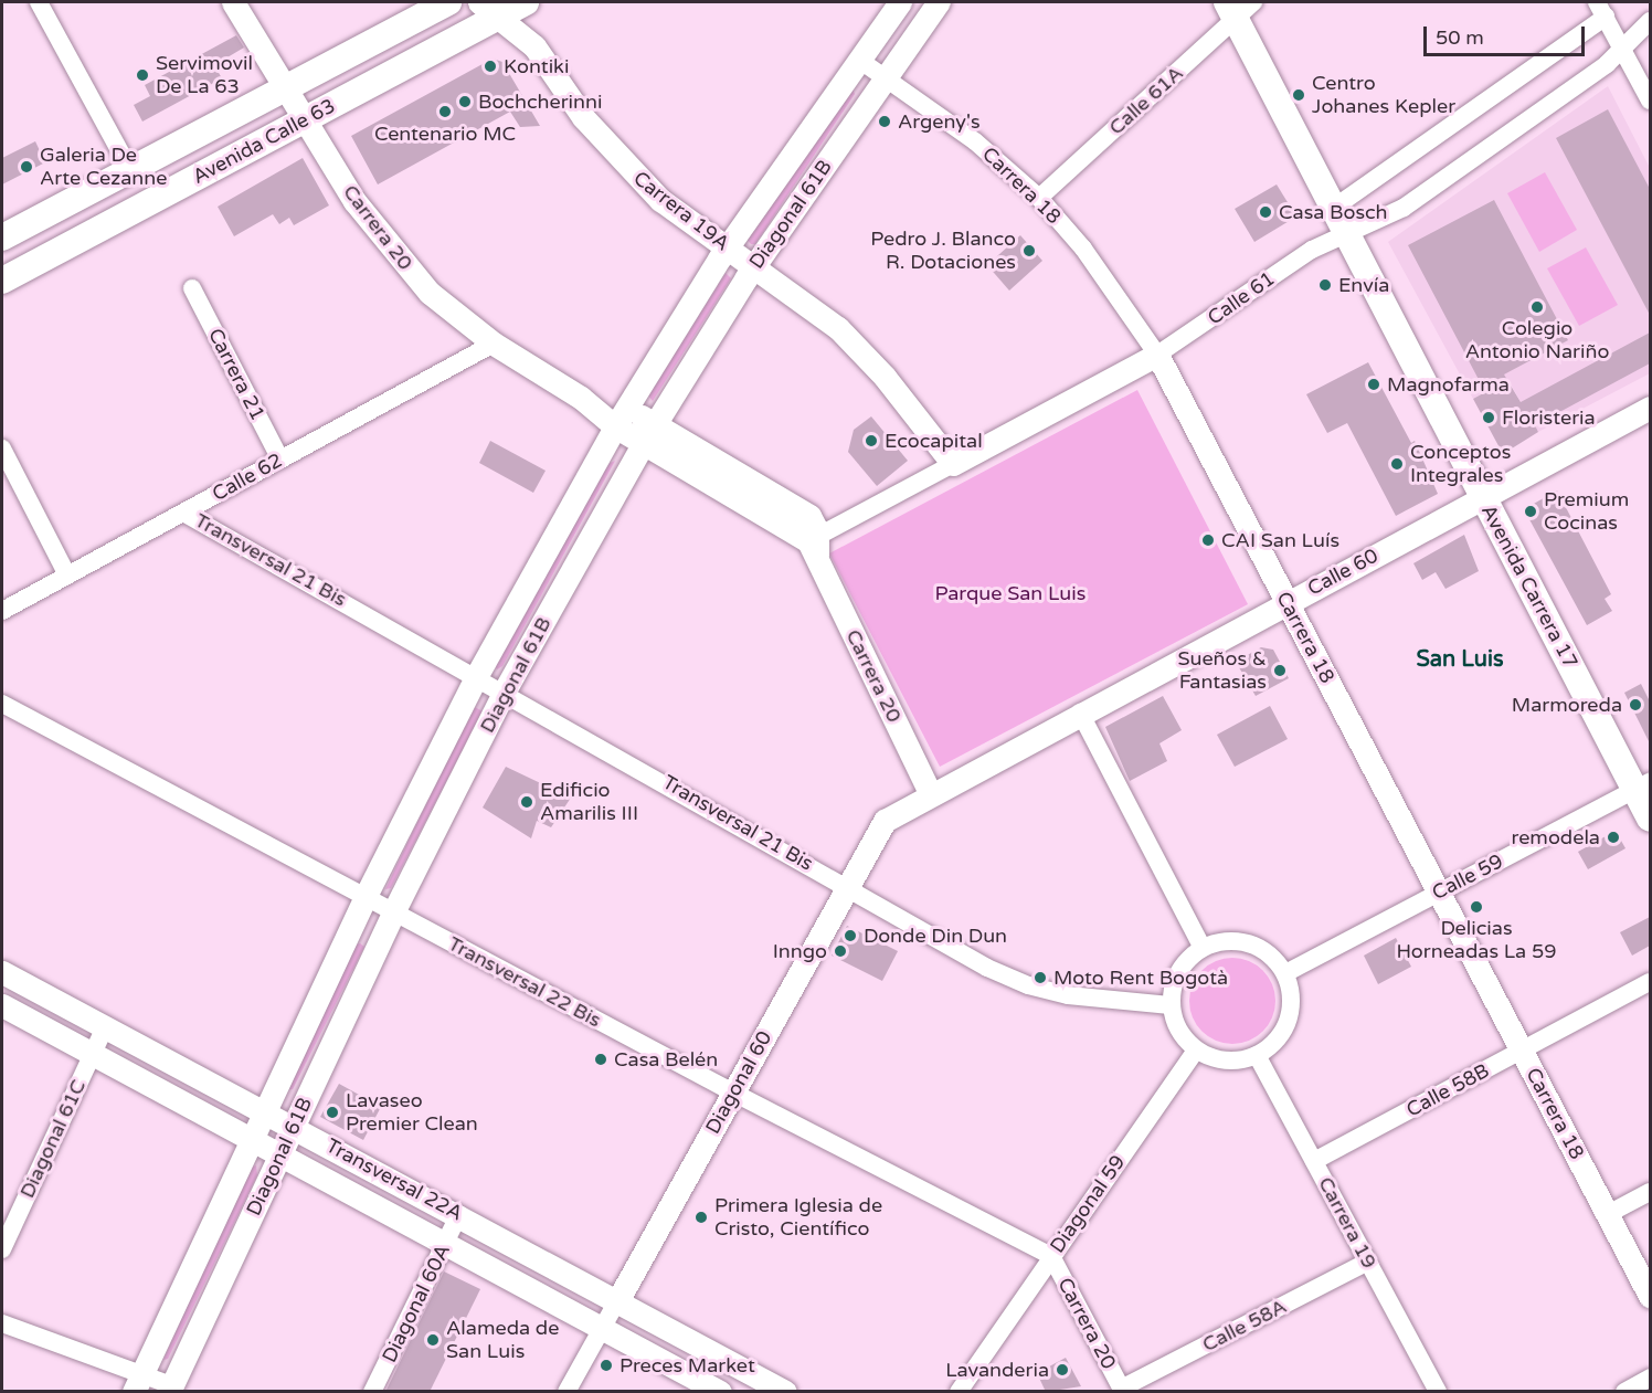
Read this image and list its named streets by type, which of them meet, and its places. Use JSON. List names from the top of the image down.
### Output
{
  "streets": {
    "main road": ["Avenida Calle 63", "Avenida Carrera 17"],
    "street": [
      "Calle 61A",
      "Carrera 18",
      "Carrera 19A",
      "Diagonal 61B",
      "Carrera 20",
      "Calle 61",
      "Carrera 21",
      "Calle 62",
      "Transversal 21 Bis",
      "Calle 60",
      "Calle 59",
      "Transversal 22 Bis",
      "Diagonal 60",
      "Calle 58B",
      "Diagonal 61C",
      "Transversal 22A",
      "Diagonal 59",
      "Carrera 19",
      "Diagonal 60A",
      "Calle 58A"
    ]
  },
  "crossings": [
    ["Calle 61A", "Carrera 18"],
    ["Calle 61A", "Avenida Carrera 17"],
    ["Avenida Calle 63", "Carrera 19A"],
    ["Avenida Calle 63", "Carrera 20"],
    ["Carrera 18", "Diagonal 61B"],
    ["Carrera 18", "Calle 61"],
    ["Carrera 18", "Calle 60"],
    ["Carrera 18", "Calle 59"],
    ["Carrera 18", "Calle 58B"],
    ["Carrera 19A", "Diagonal 61B"],
    ["Carrera 19A", "Calle 61"],
    ["Diagonal 61B", "Carrera 20"],
    ["Diagonal 61B", "Transversal 21 Bis"],
    ["Diagonal 61B", "Transversal 22 Bis"],
    ["Diagonal 61B", "Transversal 22A"],
    ["Carrera 20", "Calle 61"],
    ["Carrera 20", "Calle 62"],
    ["Carrera 20", "Calle 60"],
    ["Carrera 20", "Transversal 22 Bis"],
    ["Carrera 20", "Diagonal 60"],
    ["Carrera 20", "Diagonal 59"],
    ["Carrera 20", "Calle 58A"],
    ["Calle 61", "Avenida Carrera 17"],
    ["Carrera 21", "Calle 62"],
    ["Calle 62", "Transversal 21 Bis"],
    ["Transversal 21 Bis", "Calle 59"],
    ["Transversal 21 Bis", "Diagonal 60"],
    ["Transversal 21 Bis", "Diagonal 59"],
    ["Transversal 21 Bis", "Carrera 19"],
    ["Calle 60", "Avenida Carrera 17"],
    ["Calle 60", "Diagonal 60"],
    ["Avenida Carrera 17", "Calle 59"],
    ["Calle 59", "Diagonal 59"],
    ["Calle 59", "Carrera 19"],
    ["Transversal 22 Bis", "Diagonal 60"],
    ["Transversal 22 Bis", "Diagonal 59"],
    ["Diagonal 60", "Transversal 22A"],
    ["Calle 58B", "Carrera 19"],
    ["Diagonal 61C", "Transversal 22A"],
    ["Transversal 22A", "Diagonal 60A"],
    ["Diagonal 59", "Carrera 19"],
    ["Carrera 19", "Calle 58A"]
  ],
  "districts": ["San Luis"],
  "parks": ["Parque San Luis"],
  "places": [
    "Kontiki",
    "Servimovil De La 63",
    "Centro Johanes Kepler",
    "Bochcherinni",
    "Centenario MC",
    "Argeny's",
    "Galeria De Arte Cezanne",
    "Casa Bosch",
    "Pedro J. Blanco R. Dotaciones",
    "Envía",
    "Colegio Antonio Nariño",
    "Magnofarma",
    "Floristeria",
    "Ecocapital",
    "Conceptos Integrales",
    "Premium Cocinas",
    "CAI San Luís",
    "Sueños & Fantasias",
    "Marmoreda",
    "Edificio Amarilis III",
    "remodela",
    "Delicias Horneadas La 59",
    "Donde Din Dun",
    "Inngo",
    "Moto Rent Bogotà",
    "Casa Belén",
    "Lavaseo Premier Clean",
    "Primera Iglesia de Cristo, Científico",
    "Alameda de San Luis",
    "Preces Market",
    "Lavanderia"
  ],
  "scale_bar": "50 m"
}
